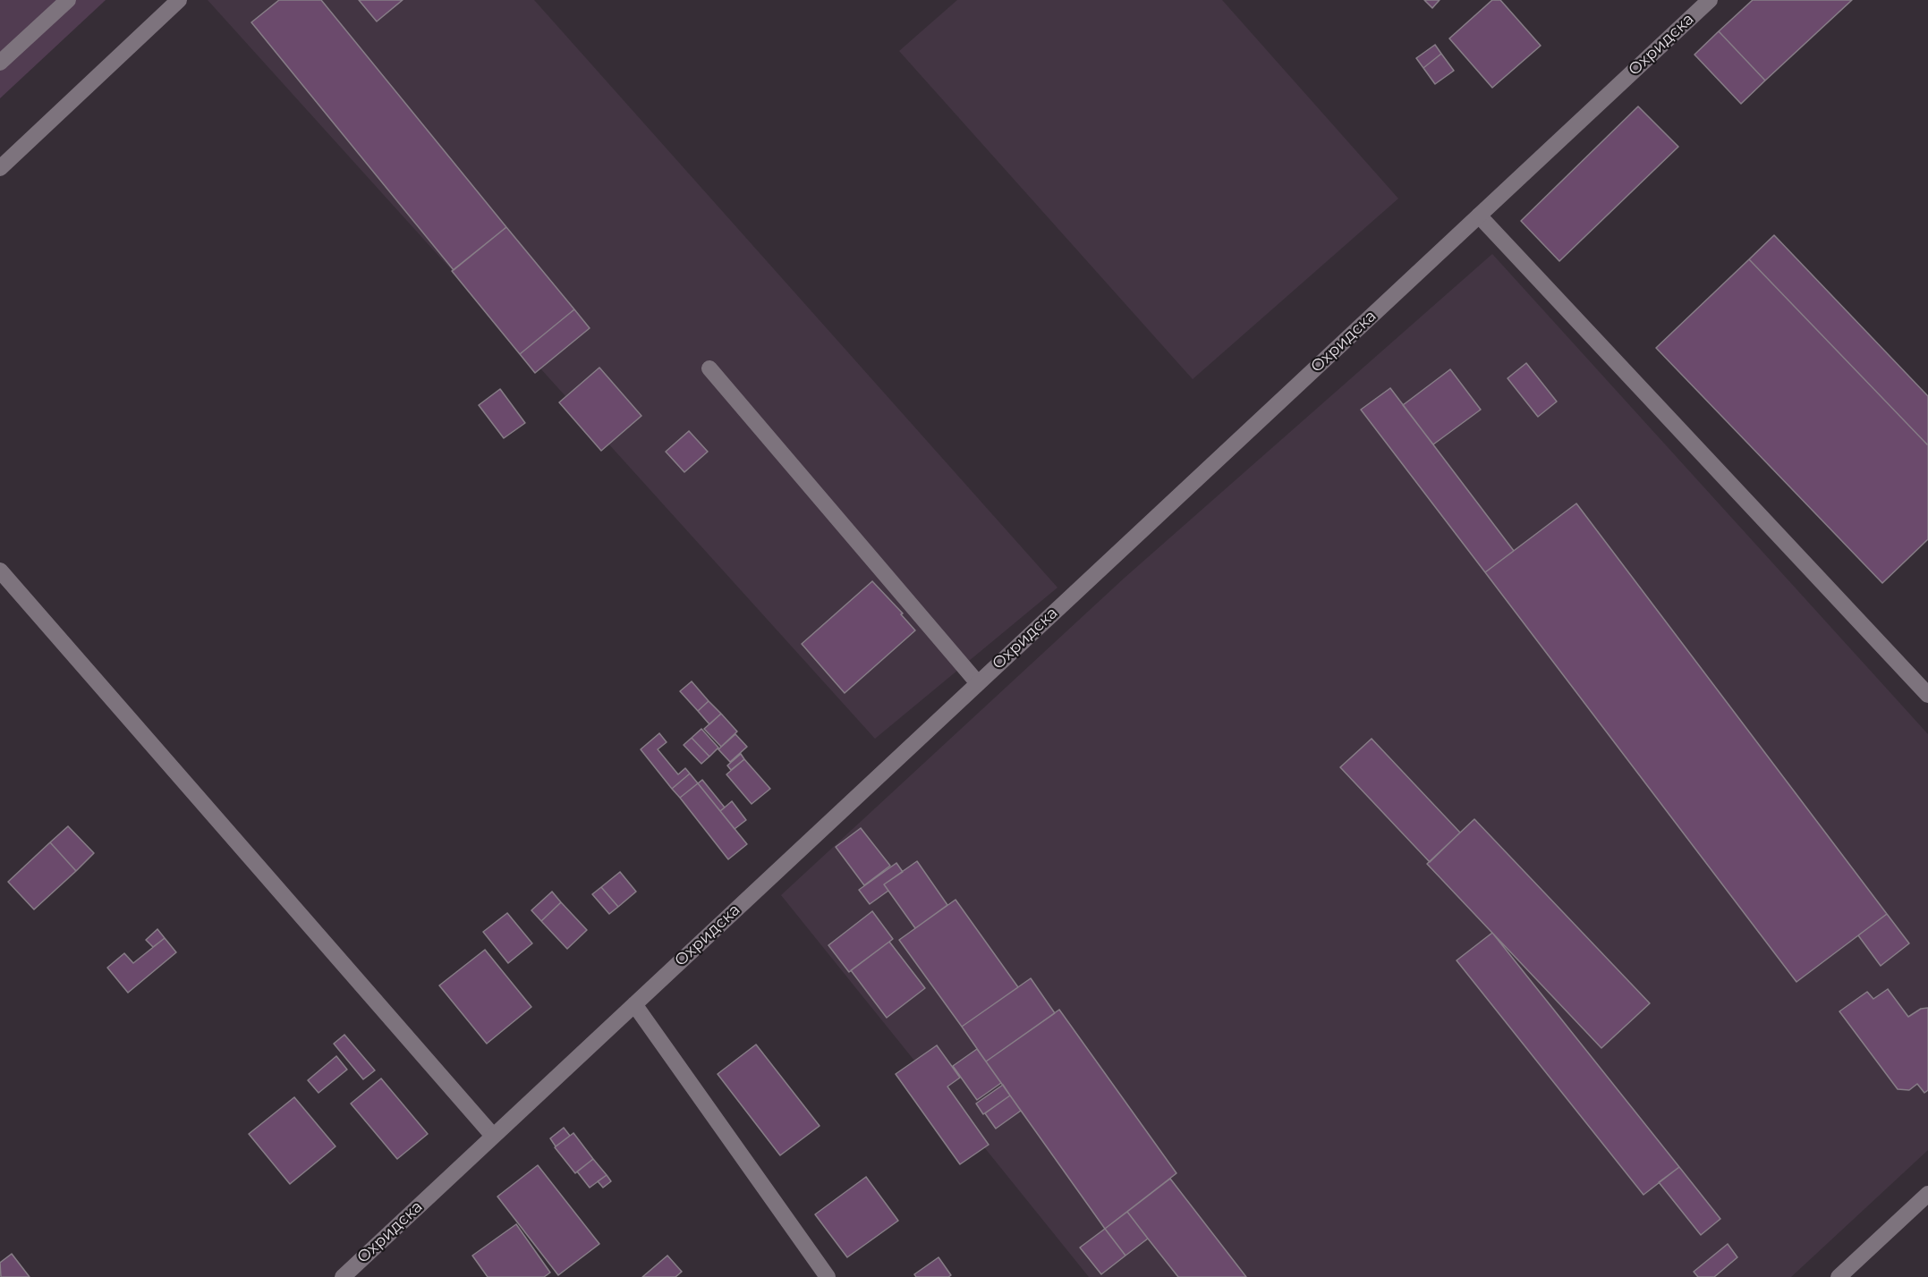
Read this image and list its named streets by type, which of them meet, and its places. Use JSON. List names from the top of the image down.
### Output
{
  "streets": {
    "street": ["Охридска"]
  }
}
